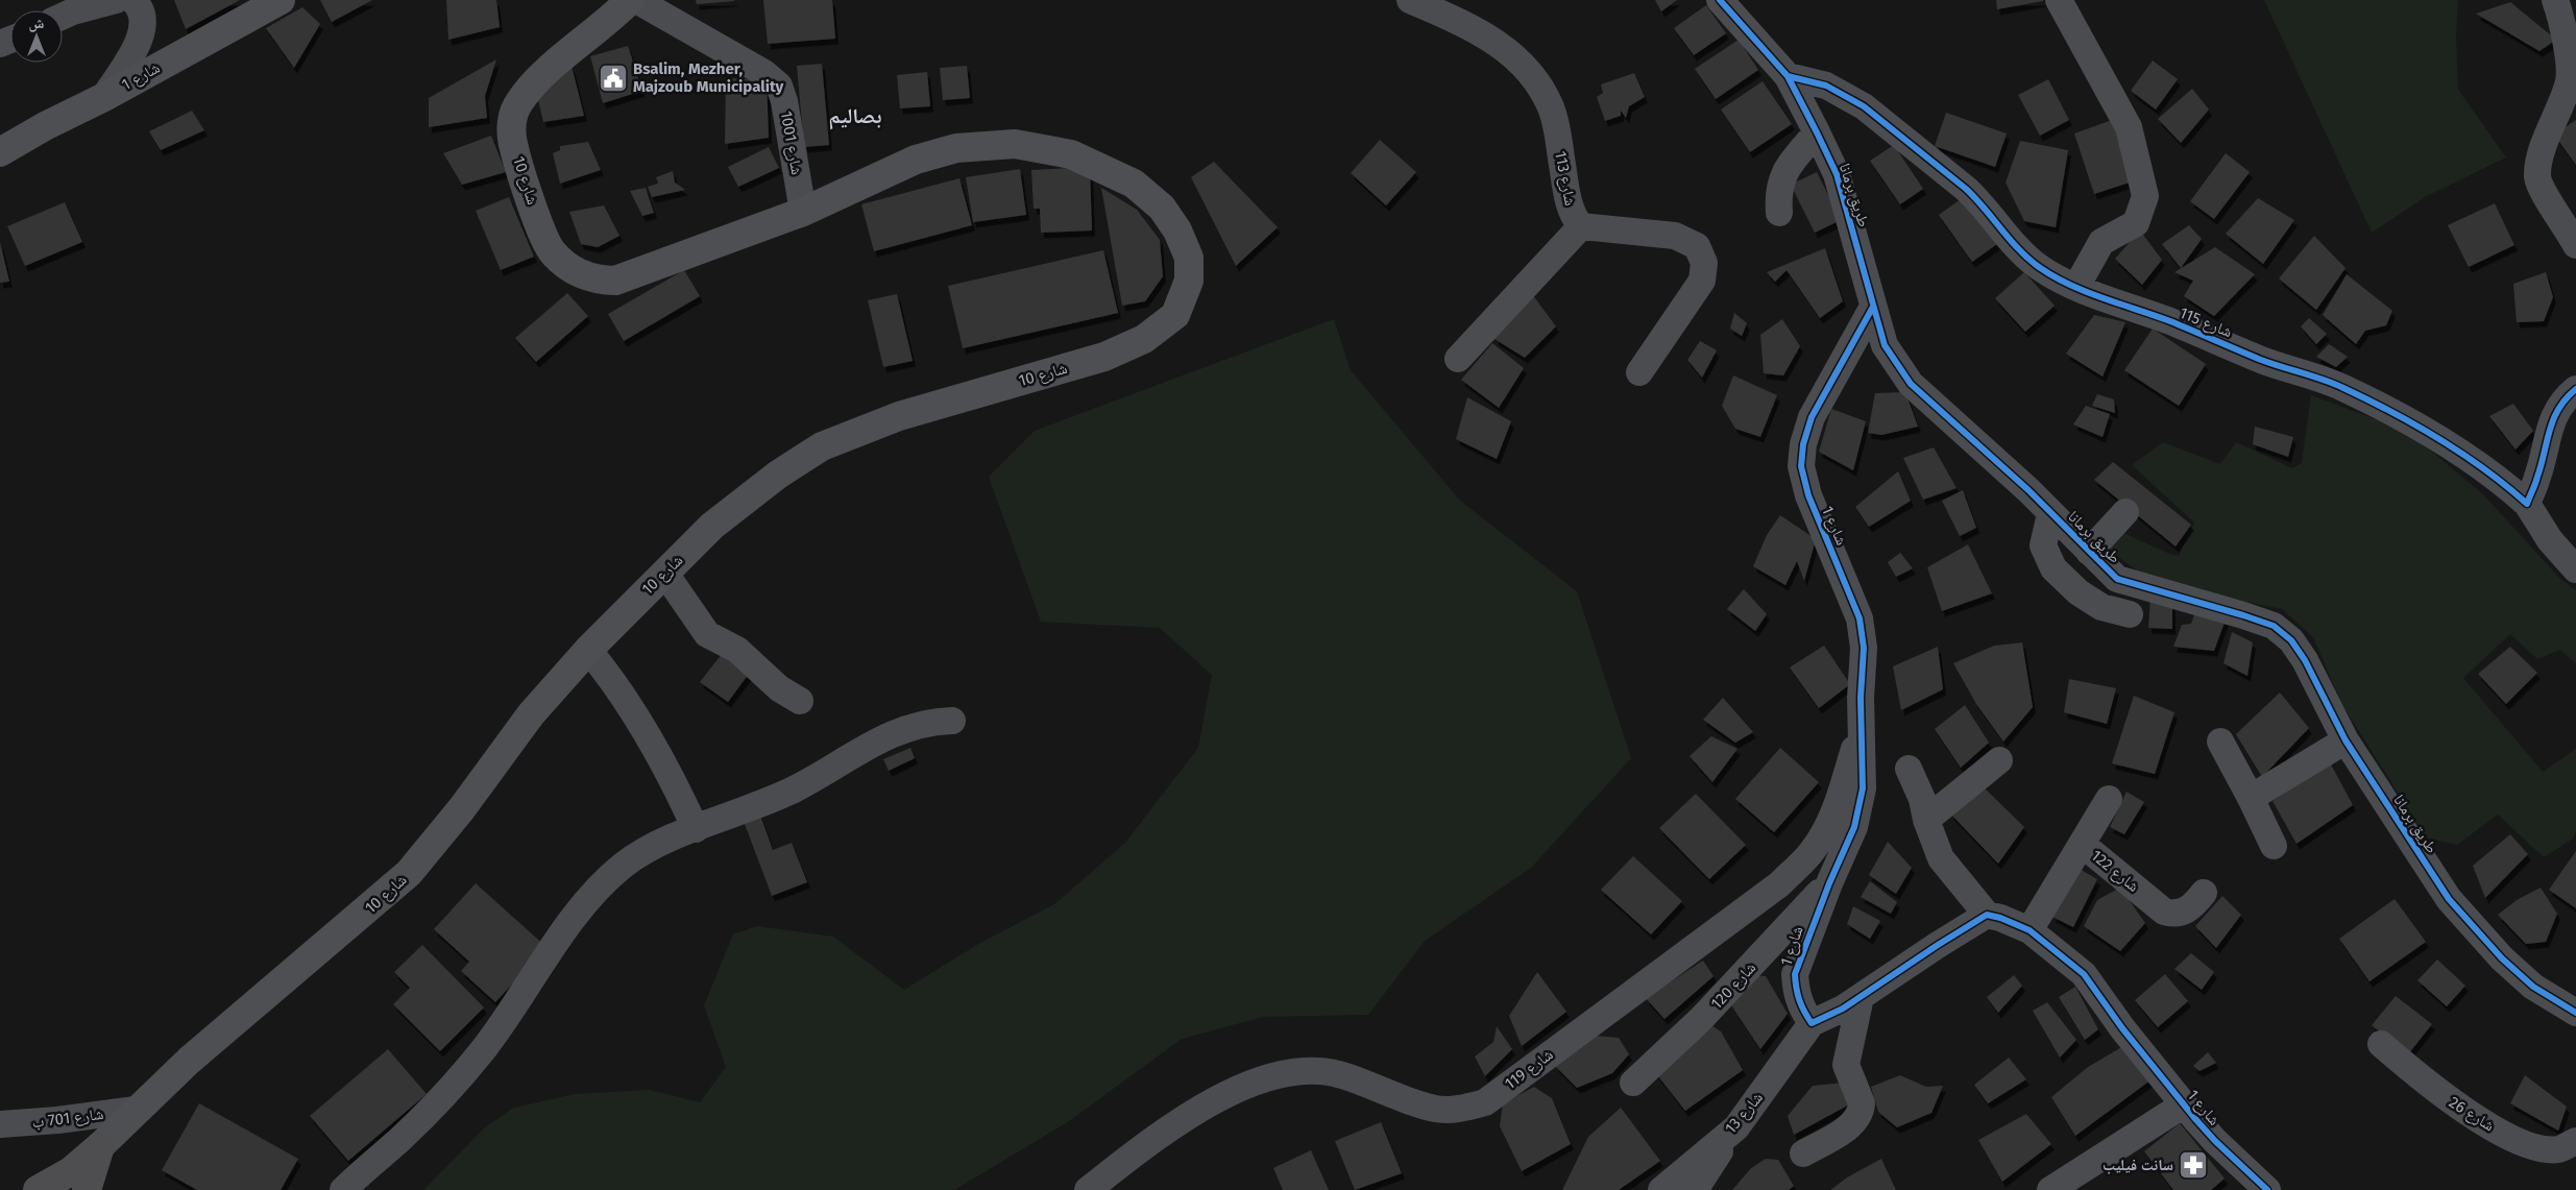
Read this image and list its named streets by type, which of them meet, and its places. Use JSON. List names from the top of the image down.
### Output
{
  "streets": {
    "main road": ["شارع 1", "شارع 10"],
    "street": [
      "شارع 1001",
      "شارع 113",
      "طريق برمانا",
      "شارع 115",
      "شارع 122",
      "شارع 120",
      "شارع 119",
      "شارع 13",
      "شارع 26",
      "شارع 701 ب"
    ]
  },
  "crossings": [
    ["شارع 1", "طريق برمانا"],
    ["شارع 1", "شارع 122"],
    ["شارع 1", "شارع 120"],
    ["شارع 1", "شارع 119"],
    ["شارع 1", "شارع 13"],
    ["شارع 1001", "شارع 10"],
    ["شارع 10", "شارع 701 ب"],
    ["طريق برمانا", "شارع 115"]
  ],
  "districts": ["بصاليم"],
  "places": {
    "public building": ["Bsalim, Mezher, Majzoub Municipality"],
    "pharmacy": ["سانت فيليب"]
  },
  "north": "top"
}
